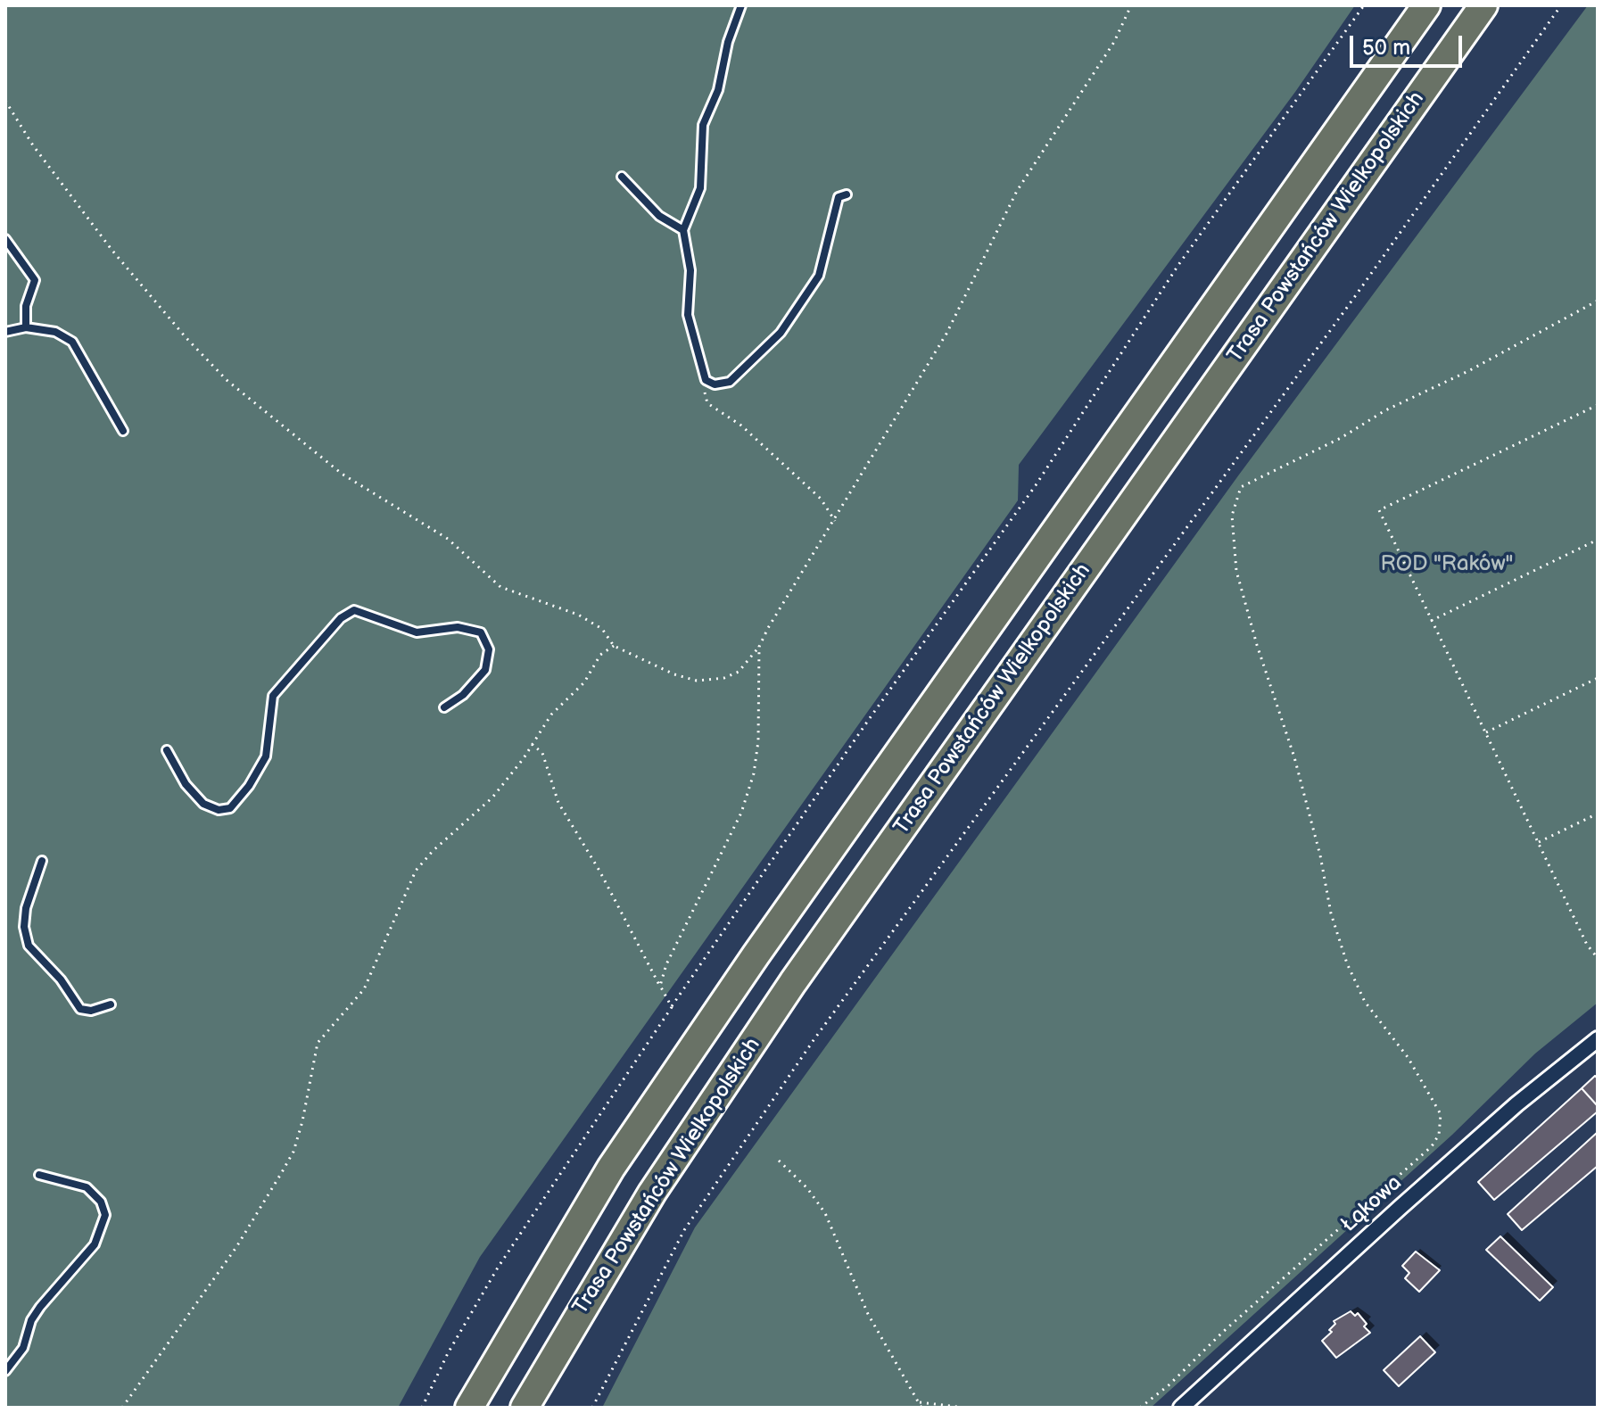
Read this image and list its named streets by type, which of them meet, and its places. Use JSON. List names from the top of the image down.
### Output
{
  "streets": {
    "highway": ["Trasa Powstańców Wielkopolskich"],
    "street": ["Łąkowa"]
  },
  "parks": ["ROD \"Raków\""],
  "scale_bar": "50 m"
}
